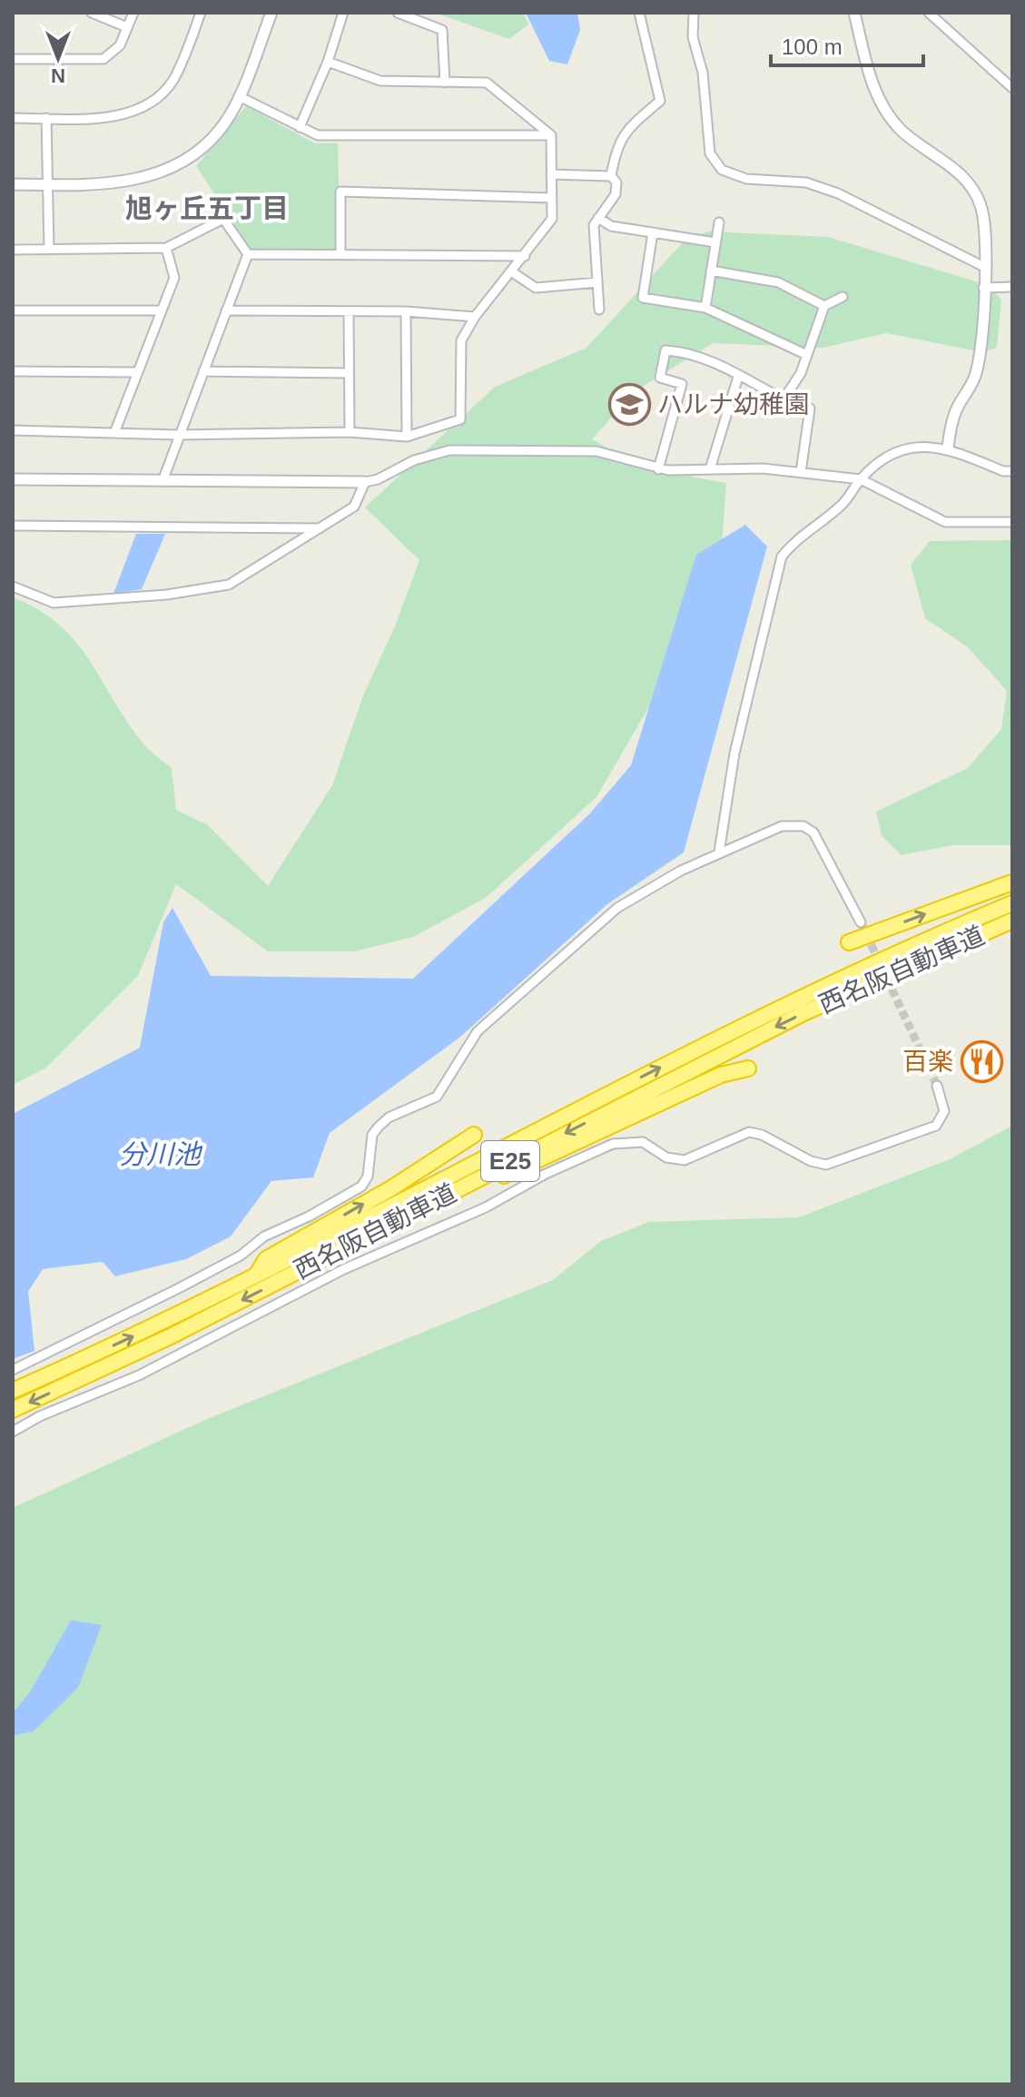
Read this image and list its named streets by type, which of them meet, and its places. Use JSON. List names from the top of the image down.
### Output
{
  "streets": {
    "highway": ["西名阪自動車道", "E25"]
  },
  "districts": ["旭ヶ丘五丁目"],
  "water": ["分川池"],
  "places": {
    "school or university": ["ハルナ幼稚園"],
    "restaurant": ["百楽"]
  },
  "scale_bar": "100 m",
  "north": "bottom"
}
